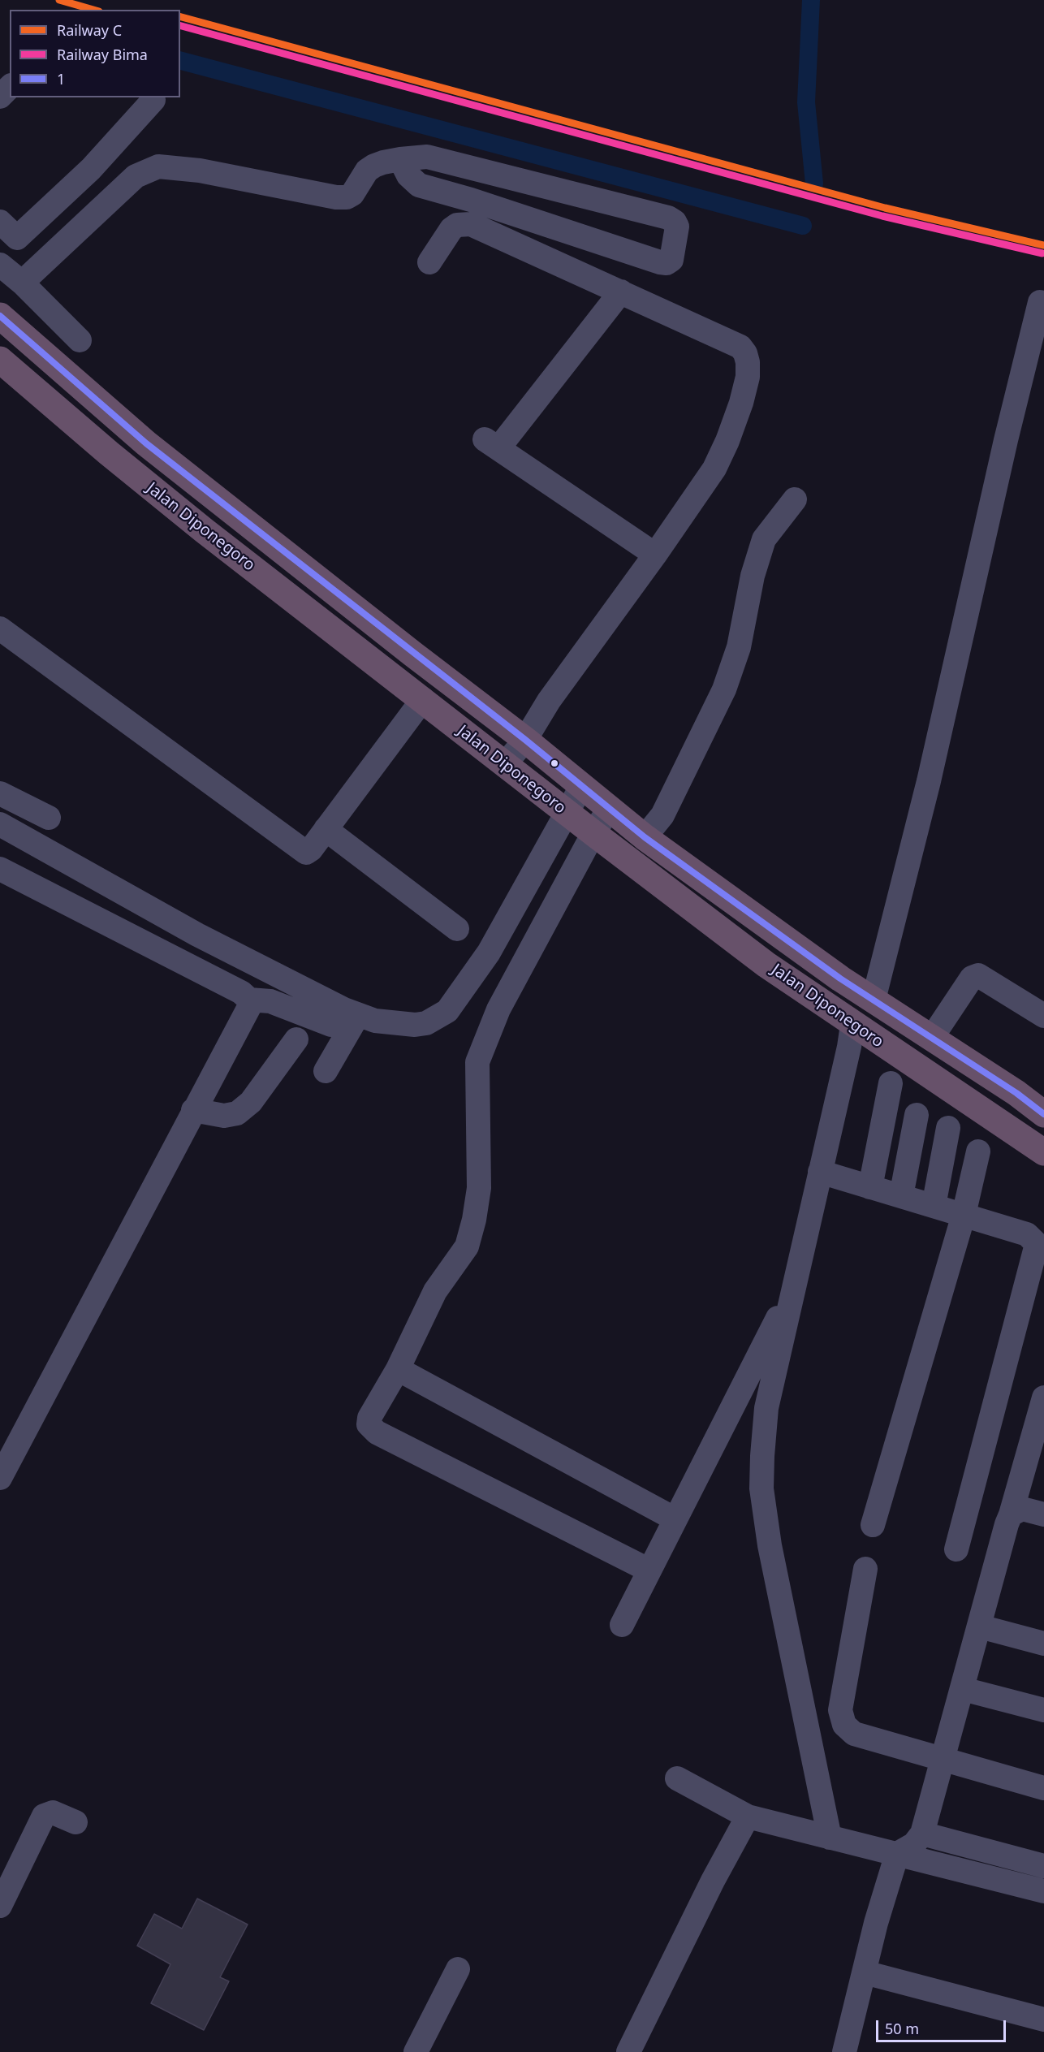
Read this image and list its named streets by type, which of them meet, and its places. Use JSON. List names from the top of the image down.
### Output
{
  "streets": {
    "highway": ["Jalan Diponegoro"]
  },
  "lines": ["rail line C", "rail line Bima", "transit line 1"],
  "legend": ["Railway C", "Railway Bima", "1"],
  "scale_bar": "50 m"
}
